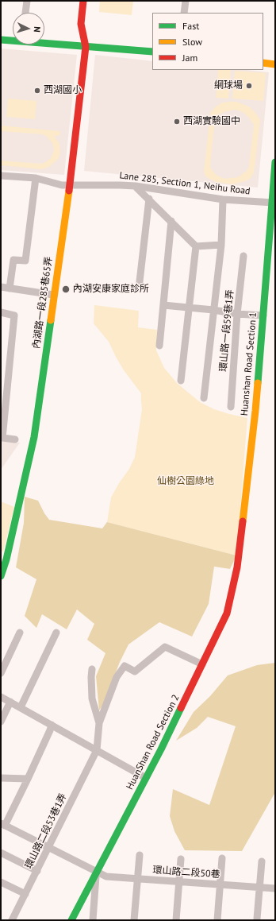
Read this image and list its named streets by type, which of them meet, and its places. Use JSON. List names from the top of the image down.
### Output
{
  "streets": {
    "street": [
      "Lane 285, Section 1, Neihu Road",
      "內湖路一段285巷65弄",
      "環山路一段59巷1弄",
      "Huanshan Road Section 1",
      "HuanShan Road Section 2",
      "環山路二段53巷1弄",
      "環山路二段50巷"
    ]
  },
  "crossings": [
    ["Lane 285, Section 1, Neihu Road", "內湖路一段285巷65弄"],
    ["Lane 285, Section 1, Neihu Road", "Huanshan Road Section 1"],
    ["Huanshan Road Section 1", "HuanShan Road Section 2"],
    ["HuanShan Road Section 2", "環山路二段50巷"],
    ["環山路二段53巷1弄", "環山路二段50巷"]
  ],
  "parks": ["仙樹公園綠地"],
  "places": [
    "網球場",
    "西湖國小",
    "西湖實驗國中",
    "內湖安康家庭診所"
  ],
  "legend": ["Fast", "Slow", "Jam"],
  "north": "right"
}
